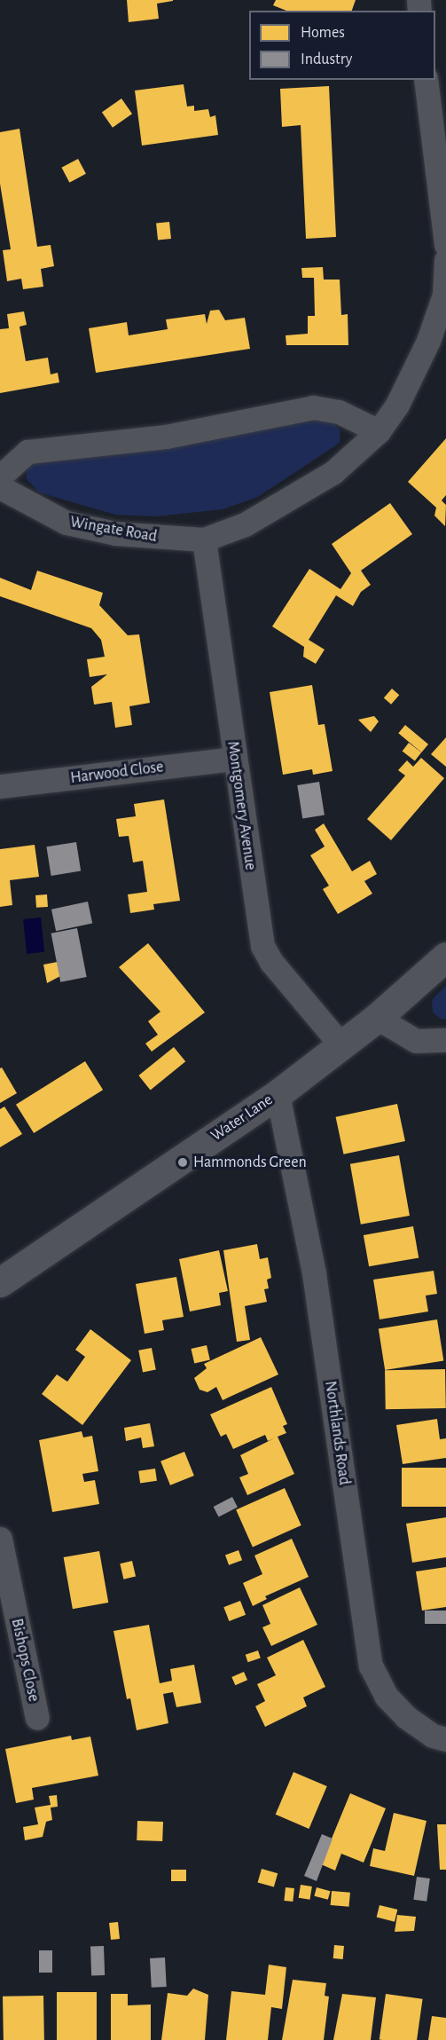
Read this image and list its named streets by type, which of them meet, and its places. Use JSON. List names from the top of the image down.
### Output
{
  "streets": {
    "street": [
      "Wingate Road",
      "Harwood Close",
      "Montgomery Avenue",
      "Water Lane",
      "Northlands Road",
      "Bishops Close"
    ]
  },
  "crossings": [
    ["Wingate Road", "Montgomery Avenue"],
    ["Harwood Close", "Montgomery Avenue"],
    ["Montgomery Avenue", "Water Lane"],
    ["Water Lane", "Northlands Road"]
  ],
  "places": ["Hammonds Green"],
  "legend": ["Homes", "Industry"]
}
